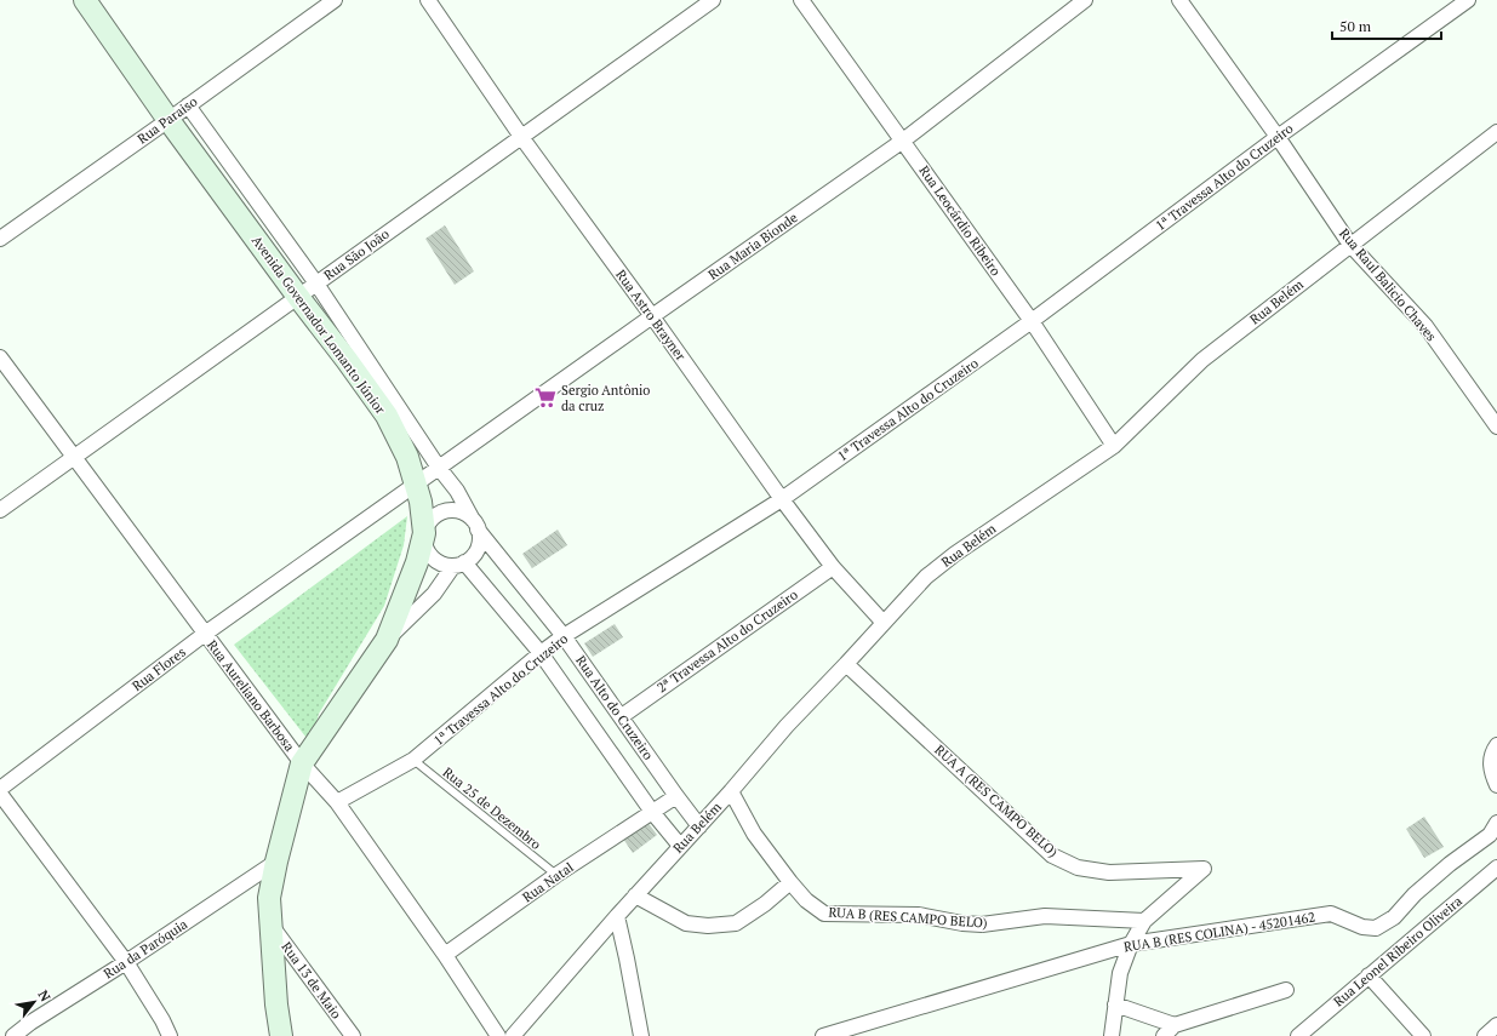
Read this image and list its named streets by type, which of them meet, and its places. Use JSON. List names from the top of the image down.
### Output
{
  "streets": {
    "main road": ["Avenida Governador Lomanto Júnior"],
    "street": [
      "Rua Paraiso",
      "1ª Travessa Alto do Cruzeiro",
      "Rua Leocárdio Ribeiro",
      "Rua Maria Bionde",
      "Rua São João",
      "Rua Raul Balicio Chaves",
      "Rua Belém",
      "Rua Astro Brayner",
      "2ª Travessa Alto do Cruzeiro",
      "Rua Flores",
      "Rua Aureliano Barbosa",
      "Rua Alto do Cruzeiro",
      "RUA A (RES CAMPO BELO)",
      "Rua Natal",
      "RUA B (RES CAMPO BELO)",
      "RUA B (RES COLINA) - 45201462",
      "Rua da Paróquia",
      "Rua Leonel Ribeiro Oliveira",
      "Rua 13 de Maio"
    ],
    "lane": ["Rua 25 de Dezembro"]
  },
  "crossings": [
    ["Rua Paraiso", "Avenida Governador Lomanto Júnior"],
    ["Rua Paraiso", "Rua Alto do Cruzeiro"],
    ["1ª Travessa Alto do Cruzeiro", "Rua Leocárdio Ribeiro"],
    ["1ª Travessa Alto do Cruzeiro", "Rua Raul Balicio Chaves"],
    ["1ª Travessa Alto do Cruzeiro", "Rua Astro Brayner"],
    ["1ª Travessa Alto do Cruzeiro", "Rua Aureliano Barbosa"],
    ["1ª Travessa Alto do Cruzeiro", "Rua Alto do Cruzeiro"],
    ["1ª Travessa Alto do Cruzeiro", "Rua 25 de Dezembro"],
    ["Rua Leocárdio Ribeiro", "Rua Maria Bionde"],
    ["Rua Leocárdio Ribeiro", "Rua Belém"],
    ["Rua Maria Bionde", "Rua Astro Brayner"],
    ["Rua Maria Bionde", "Avenida Governador Lomanto Júnior"],
    ["Rua Maria Bionde", "Rua Flores"],
    ["Rua Maria Bionde", "Rua Alto do Cruzeiro"],
    ["Rua São João", "Rua Astro Brayner"],
    ["Rua São João", "Avenida Governador Lomanto Júnior"],
    ["Rua São João", "Rua Aureliano Barbosa"],
    ["Rua São João", "Rua Alto do Cruzeiro"],
    ["Rua Raul Balicio Chaves", "Rua Belém"],
    ["Rua Belém", "Rua Astro Brayner"],
    ["Rua Belém", "Rua Alto do Cruzeiro"],
    ["Rua Belém", "RUA A (RES CAMPO BELO)"],
    ["Rua Belém", "RUA B (RES CAMPO BELO)"],
    ["Rua Astro Brayner", "2ª Travessa Alto do Cruzeiro"],
    ["Avenida Governador Lomanto Júnior", "Rua Flores"],
    ["Avenida Governador Lomanto Júnior", "Rua Aureliano Barbosa"],
    ["Avenida Governador Lomanto Júnior", "Rua Alto do Cruzeiro"],
    ["Avenida Governador Lomanto Júnior", "Rua da Paróquia"],
    ["Avenida Governador Lomanto Júnior", "Rua 13 de Maio"],
    ["2ª Travessa Alto do Cruzeiro", "Rua Alto do Cruzeiro"],
    ["Rua Flores", "Rua Aureliano Barbosa"],
    ["Rua Aureliano Barbosa", "Rua Natal"],
    ["RUA A (RES CAMPO BELO)", "RUA B (RES CAMPO BELO)"],
    ["Rua 25 de Dezembro", "Rua Natal"]
  ],
  "places": {
    "supermarket": ["Sergio Antônio da cruz"]
  },
  "scale_bar": "50 m",
  "north": "top right"
}
